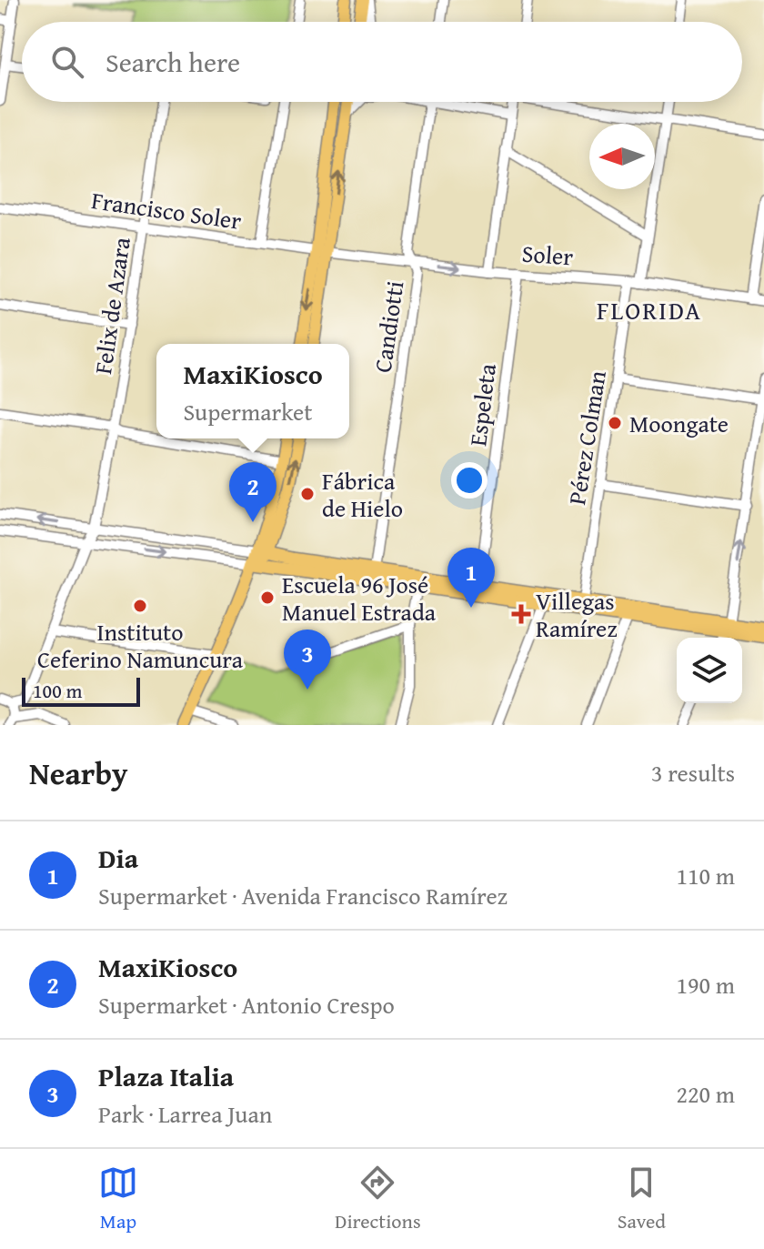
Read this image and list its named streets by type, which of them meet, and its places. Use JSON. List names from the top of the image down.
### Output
{
  "streets": {
    "street": [
      "Francisco Soler",
      "Soler",
      "Felix de Azara",
      "Candiotti",
      "Espeleta",
      "Pérez Colman"
    ]
  },
  "crossings": [
    ["Francisco Soler", "Soler"],
    ["Francisco Soler", "Felix de Azara"],
    ["Soler", "Candiotti"],
    ["Soler", "Espeleta"],
    ["Soler", "Pérez Colman"]
  ],
  "districts": ["FLORIDA"],
  "places": {
    "other": [
      "Moongate",
      "Fábrica de Hielo",
      "Escuela 96 José Manuel Estrada",
      "Instituto Ceferino Namuncura"
    ],
    "health": ["Villegas Ramírez"]
  },
  "scale_bar": "100 m",
  "north": "left",
  "page": {
    "search": "Search here",
    "popup": ["MaxiKiosco", "Supermarket"],
    "pins": ["2", "1", "3"],
    "scale": "100 m",
    "heading": ["Nearby", "3 results"],
    "list": [
      {
        "mark": "1",
        "name": "Dia",
        "note": "Supermarket · Avenida Francisco Ramírez",
        "value": "110 m"
      },
      {
        "mark": "2",
        "name": "MaxiKiosco",
        "note": "Supermarket · Antonio Crespo",
        "value": "190 m"
      },
      {
        "mark": "3",
        "name": "Plaza Italia",
        "note": "Park · Larrea Juan",
        "value": "220 m"
      }
    ],
    "nav": ["Map", "Directions", "Saved"]
  }
}
